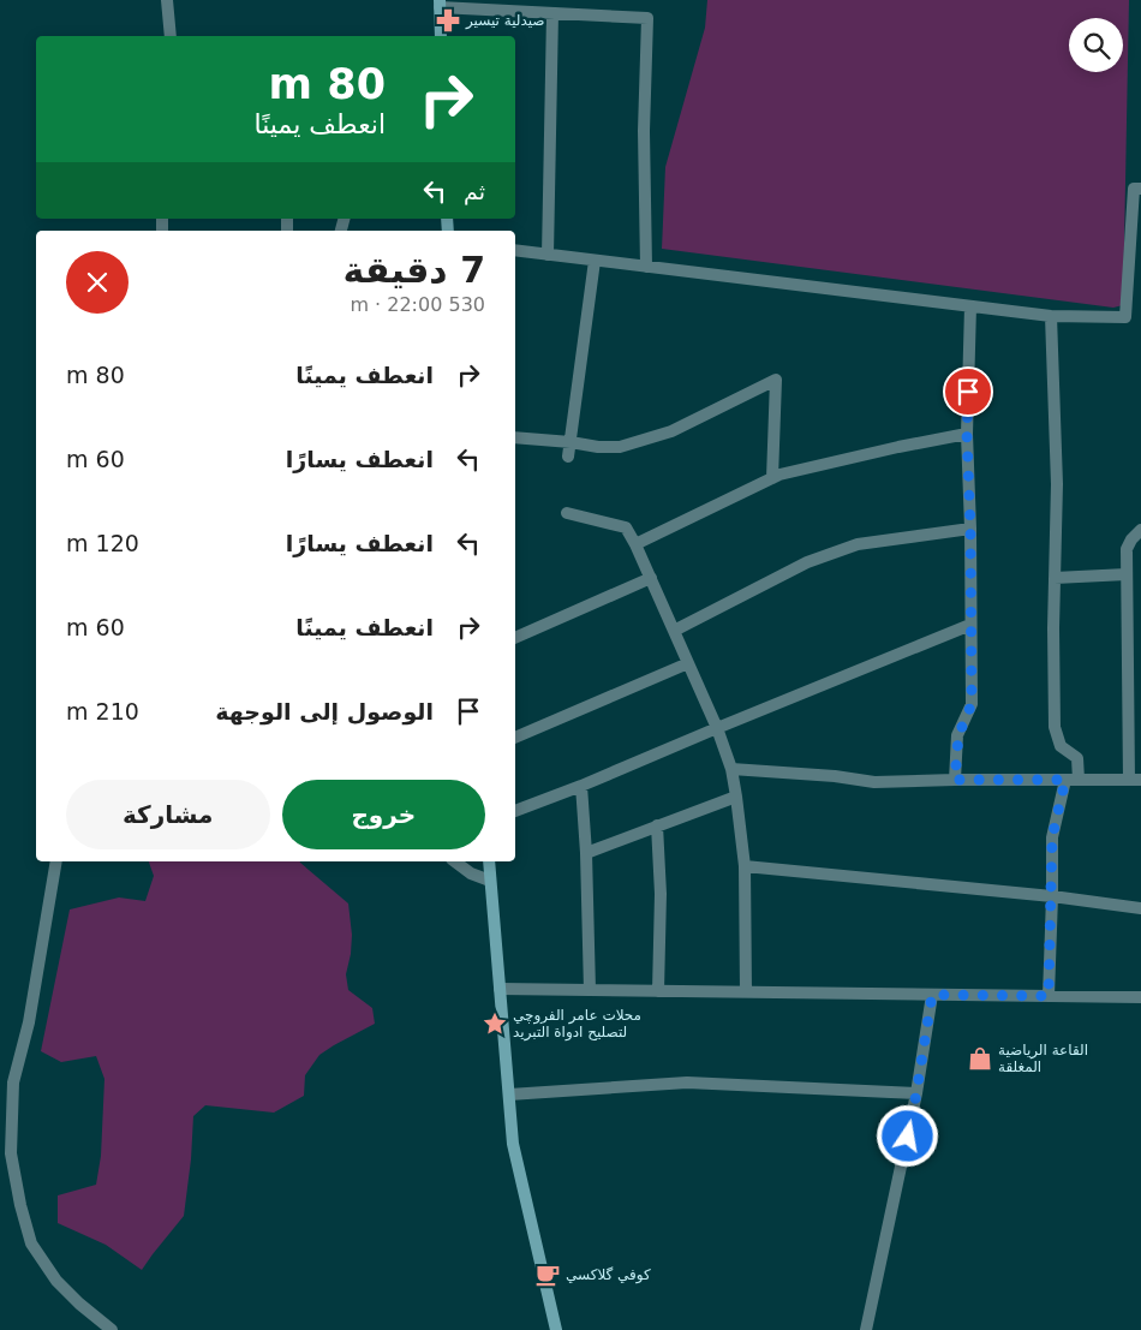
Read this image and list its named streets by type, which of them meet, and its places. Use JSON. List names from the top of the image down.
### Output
{
  "places": {
    "pharmacy": ["صيدلية تيسير"],
    "place": ["محلات عامر الفروچي لتصليح ادواة التبريد"],
    "shop": ["القاعة الرياضية المغلقة"],
    "cafe": ["كوفي گلاكسي"]
  },
  "page": {
    "turn": ["80 m", "انعطف يمينًا"],
    "then": "ثم",
    "heading": ["7 دقيقة", "530 m · 22:00"],
    "list": [
      {
        "name": "انعطف يمينًا",
        "value": "80 m"
      },
      {
        "name": "انعطف يسارًا",
        "value": "60 m"
      },
      {
        "name": "انعطف يسارًا",
        "value": "120 m"
      },
      {
        "name": "انعطف يمينًا",
        "value": "60 m"
      },
      {
        "name": "الوصول إلى الوجهة",
        "value": "210 m"
      }
    ],
    "buttons": ["خروج", "مشاركة"]
  }
}
